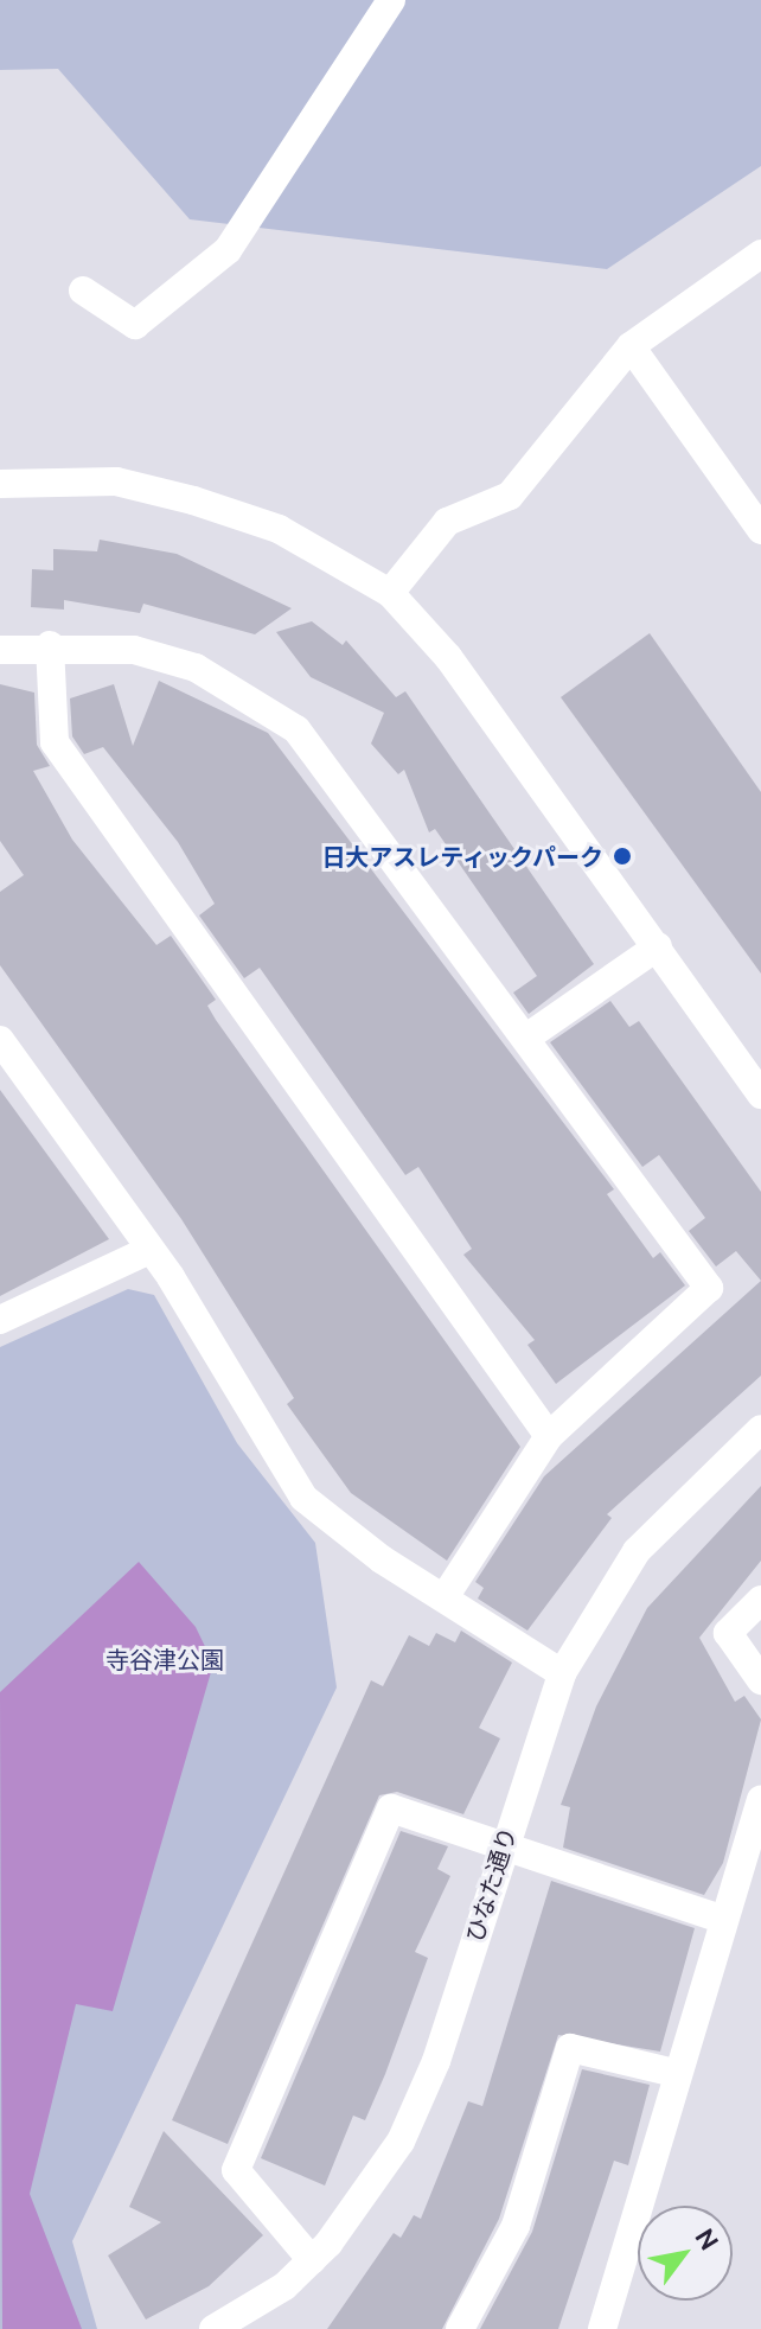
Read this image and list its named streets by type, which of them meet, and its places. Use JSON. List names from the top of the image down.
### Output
{
  "streets": {
    "street": ["ひなた通り"]
  },
  "parks": ["寺谷津公園"],
  "places": ["日大アスレティックパーク"],
  "north": "top right"
}
